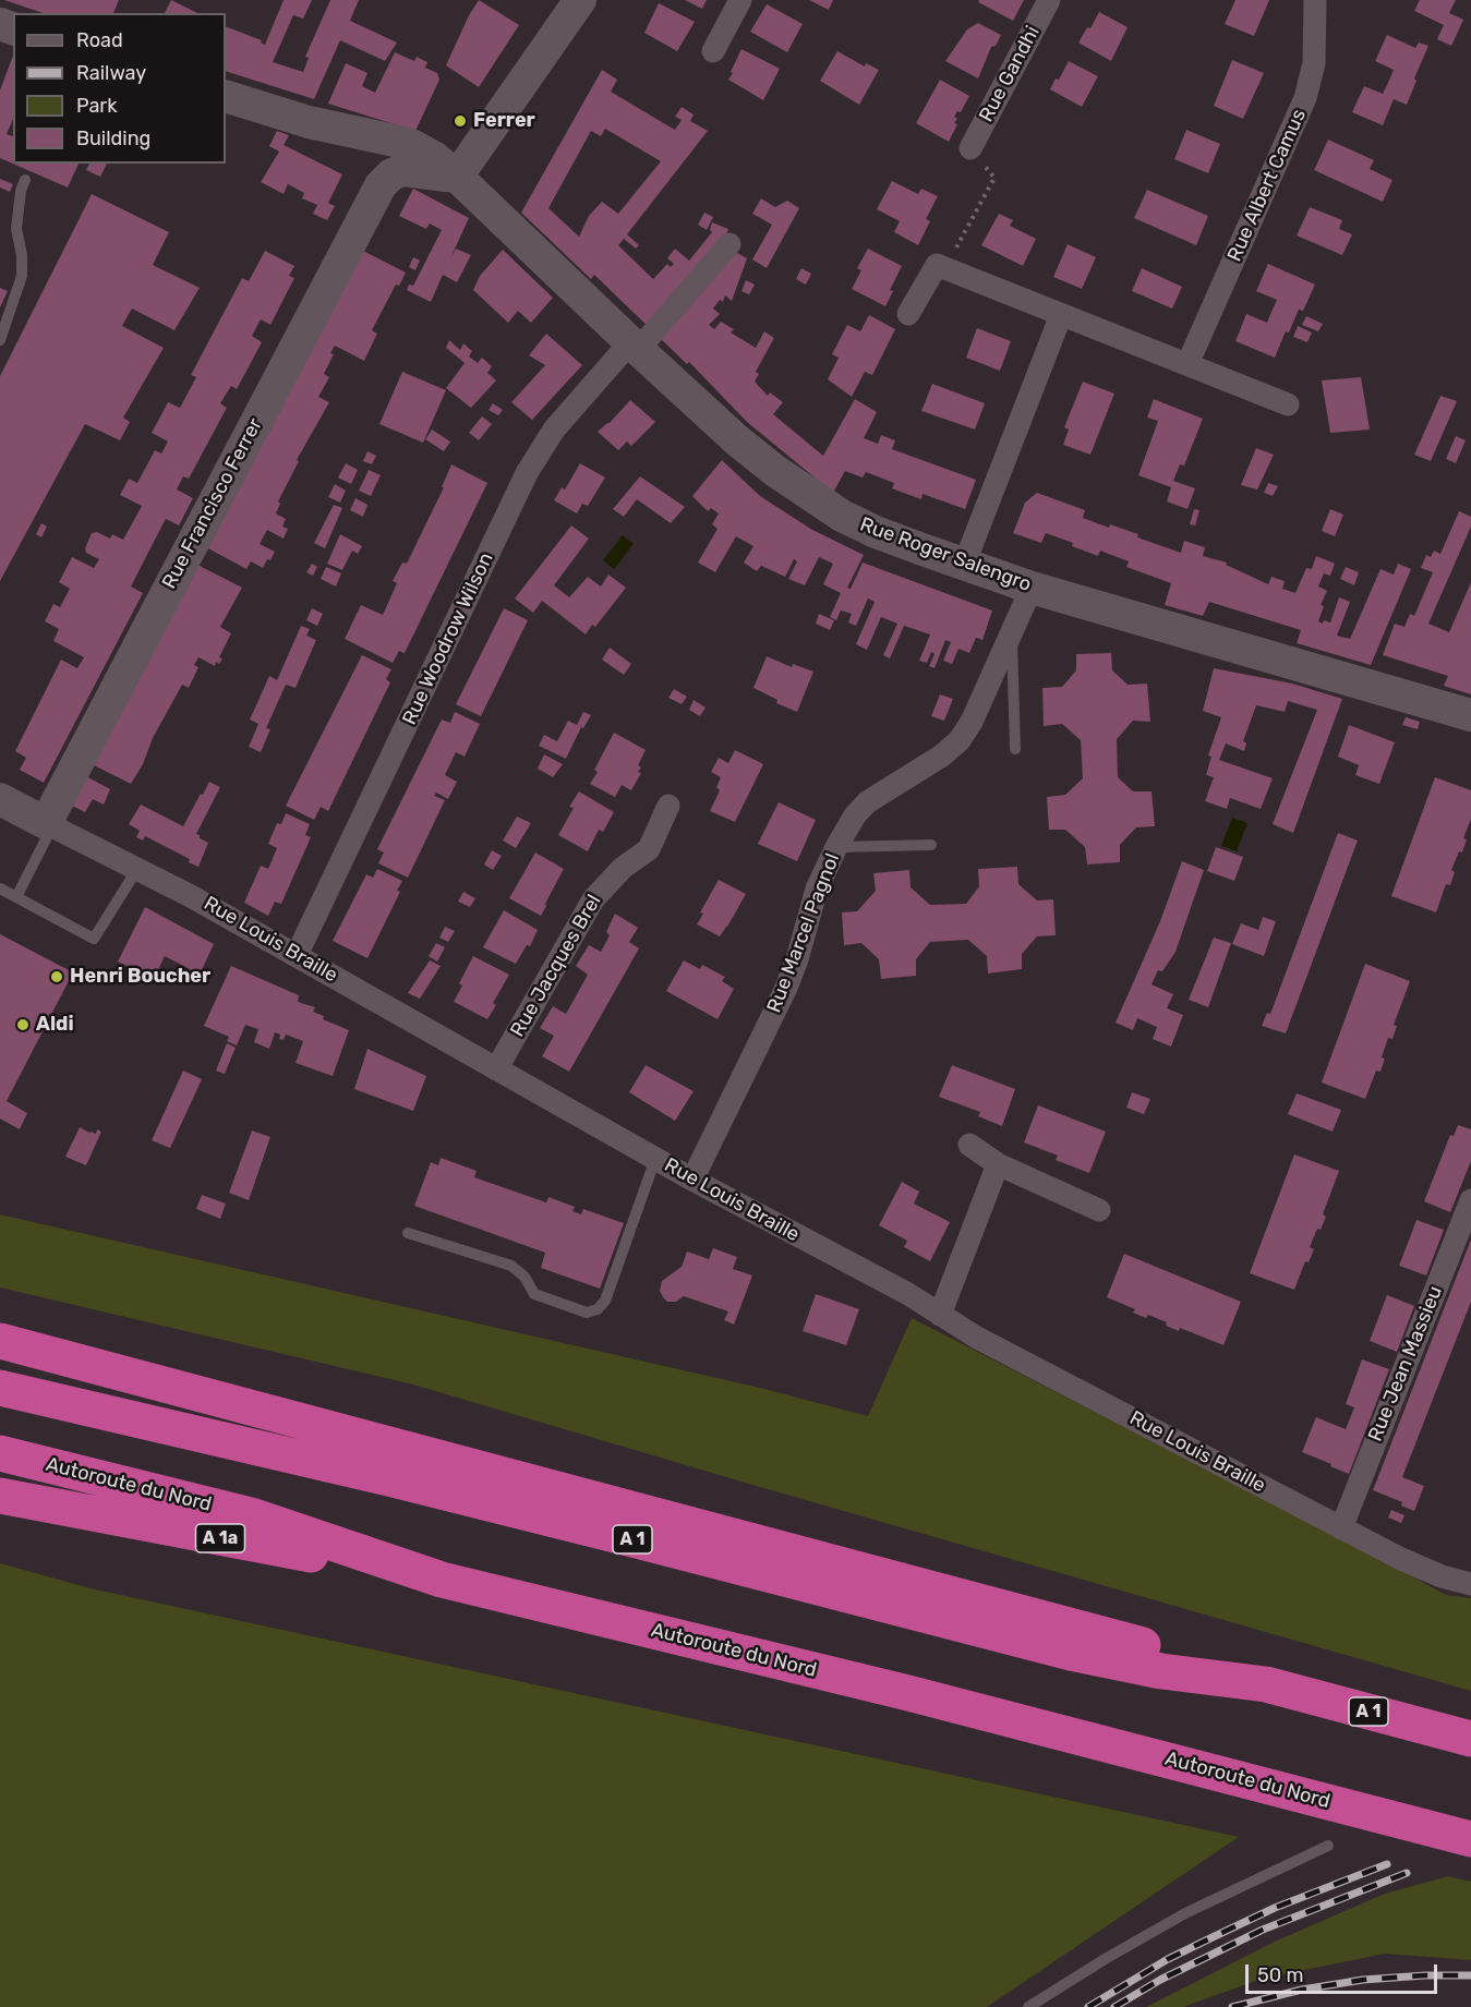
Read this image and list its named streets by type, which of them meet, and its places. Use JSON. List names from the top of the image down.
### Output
{
  "streets": {
    "highway": ["Autoroute du Nord", "A 1a", "A 1"],
    "street": [
      "Rue Gandhi",
      "Rue Albert Camus",
      "Rue Francisco Ferrer",
      "Rue Roger Salengro",
      "Rue Woodrow Wilson",
      "Rue Marcel Pagnol",
      "Rue Louis Braille",
      "Rue Jacques Brel",
      "Rue Jean Massieu"
    ]
  },
  "crossings": [
    ["Rue Francisco Ferrer", "Rue Roger Salengro"],
    ["Rue Francisco Ferrer", "Rue Louis Braille"],
    ["Rue Roger Salengro", "Rue Woodrow Wilson"],
    ["Rue Roger Salengro", "Rue Marcel Pagnol"],
    ["Rue Woodrow Wilson", "Rue Louis Braille"],
    ["Rue Marcel Pagnol", "Rue Louis Braille"],
    ["Rue Louis Braille", "Rue Jacques Brel"],
    ["Rue Louis Braille", "Rue Jean Massieu"],
    ["Autoroute du Nord", "A 1a"]
  ],
  "places": ["Ferrer", "Henri Boucher", "Aldi"],
  "legend": [
    "Road",
    "Railway",
    "Park",
    "Building"
  ],
  "scale_bar": "50 m"
}
